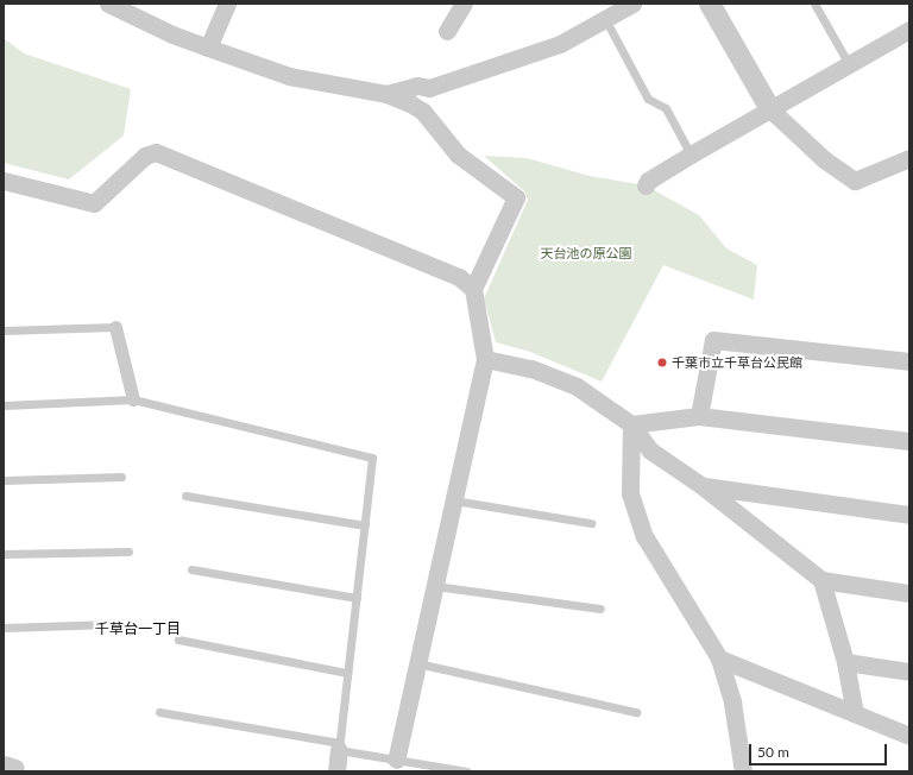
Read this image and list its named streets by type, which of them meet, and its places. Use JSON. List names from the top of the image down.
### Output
{
  "districts": ["千草台一丁目"],
  "parks": ["天台池の原公園"],
  "places": ["千葉市立千草台公民館"],
  "scale_bar": "50 m"
}
